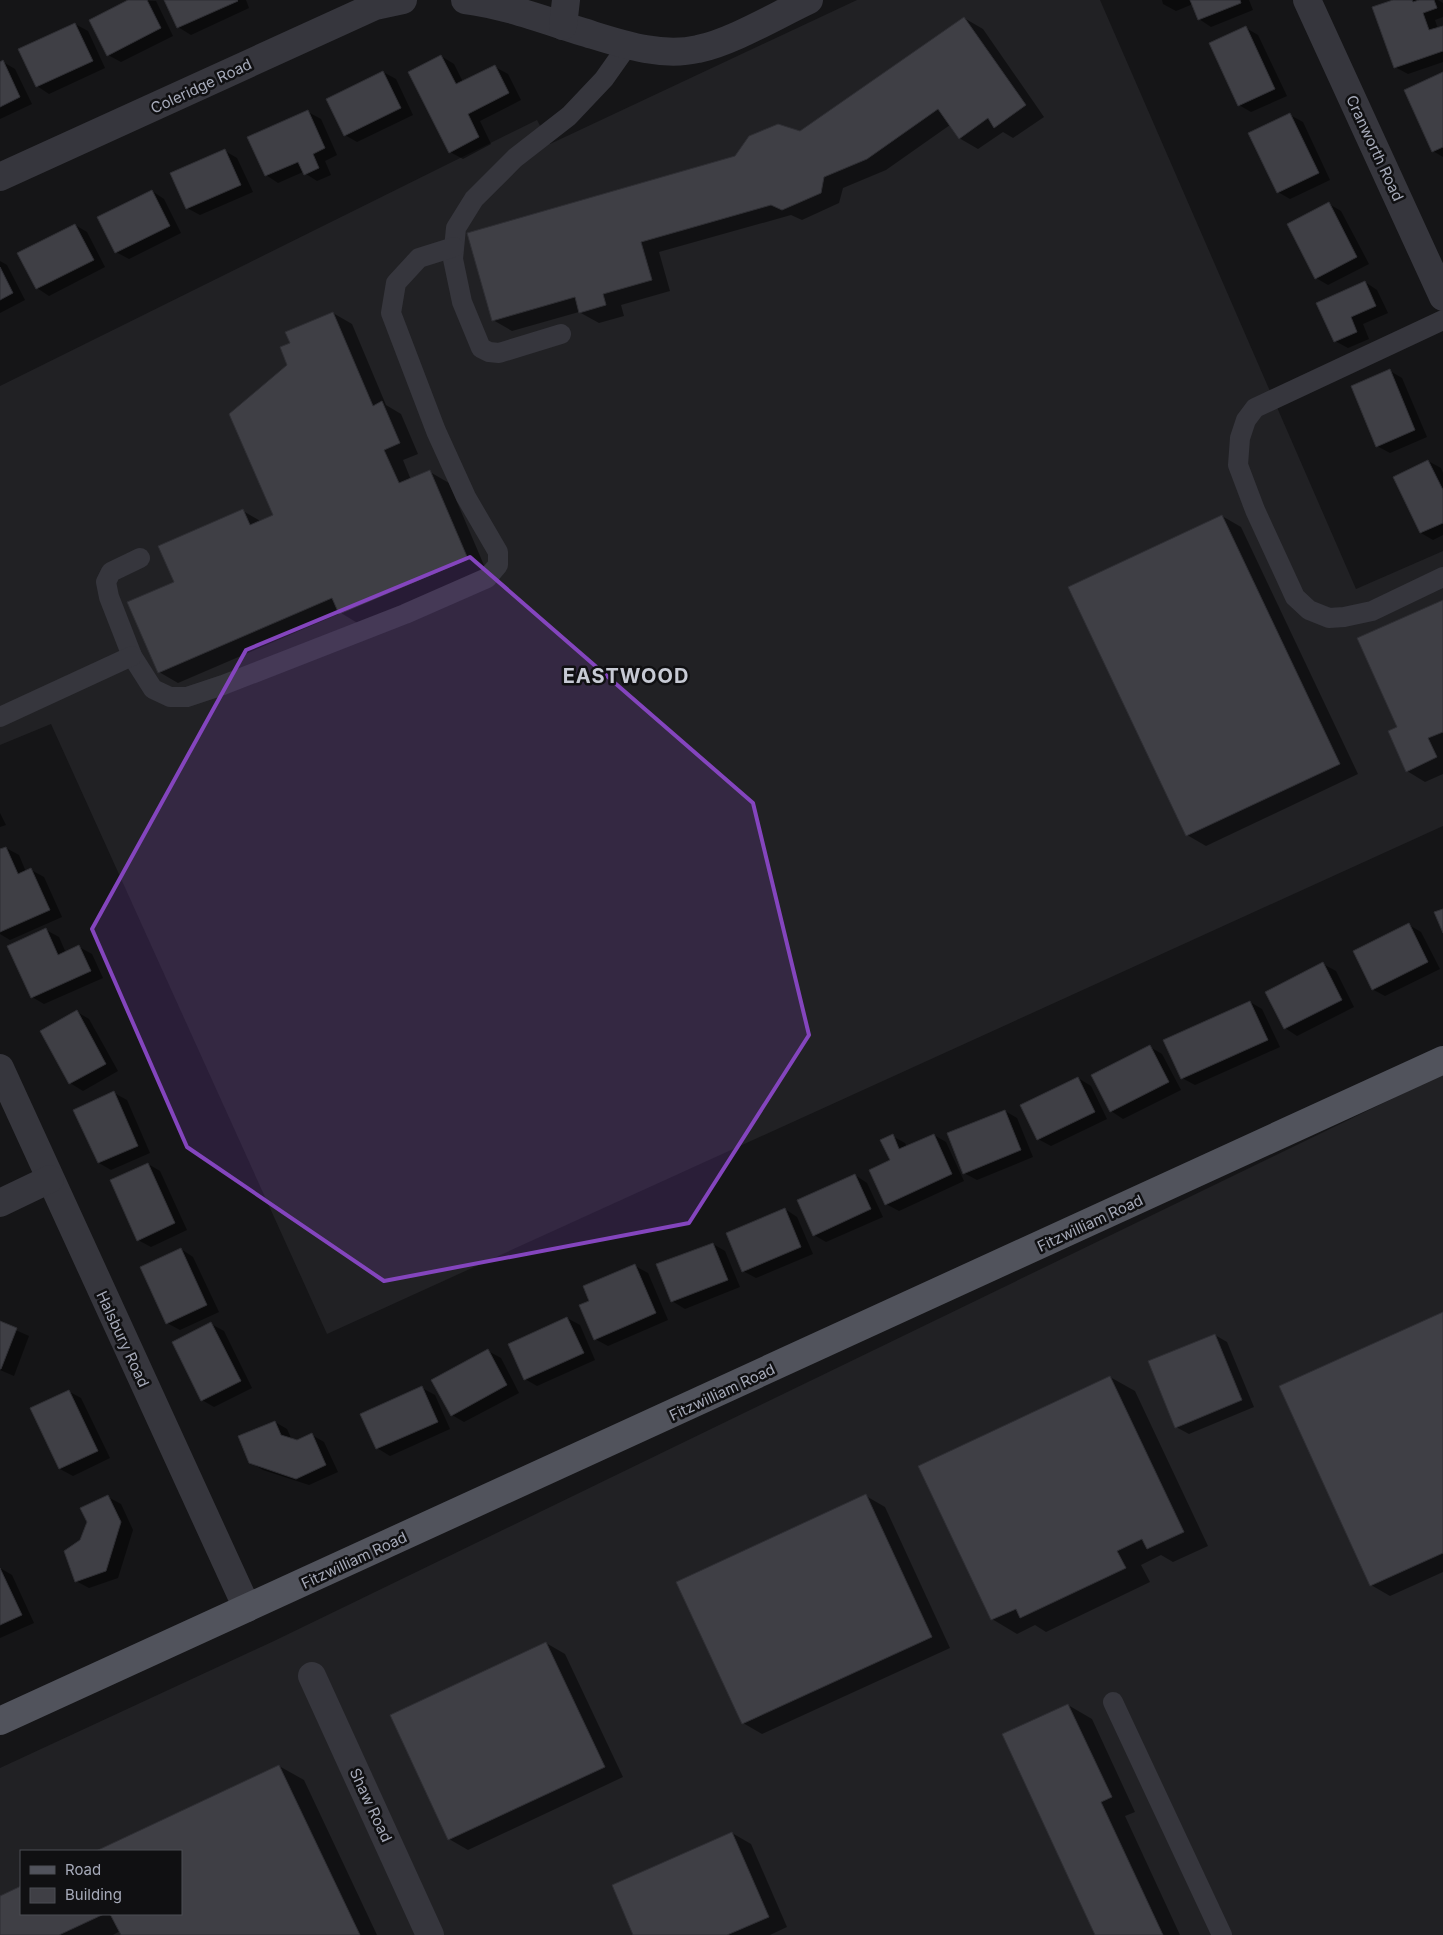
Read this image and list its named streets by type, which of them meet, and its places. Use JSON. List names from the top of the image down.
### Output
{
  "streets": {
    "main road": ["Fitzwilliam Road"],
    "street": [
      "Coleridge Road",
      "Cranworth Road",
      "Halsbury Road",
      "Shaw Road"
    ]
  },
  "crossings": [
    ["Fitzwilliam Road", "Halsbury Road"]
  ],
  "districts": ["EASTWOOD"],
  "legend": ["Road", "Building"]
}
